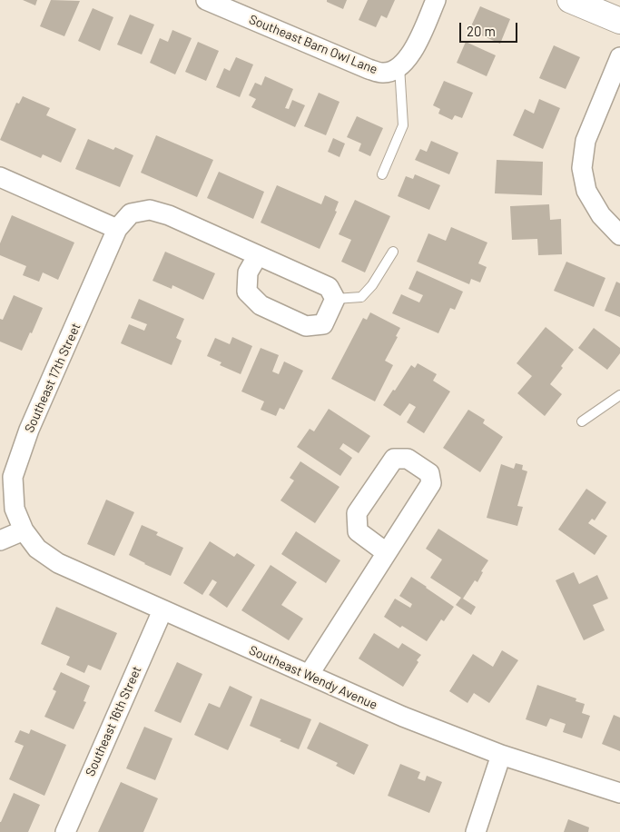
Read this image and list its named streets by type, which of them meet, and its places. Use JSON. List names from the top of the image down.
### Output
{
  "streets": {
    "street": [
      "Southeast Barn Owl Lane",
      "Southeast 17th Street",
      "Southeast Wendy Avenue",
      "Southeast 16th Street"
    ]
  },
  "crossings": [
    ["Southeast 17th Street", "Southeast Wendy Avenue"],
    ["Southeast Wendy Avenue", "Southeast 16th Street"]
  ],
  "scale_bar": "20 m"
}
